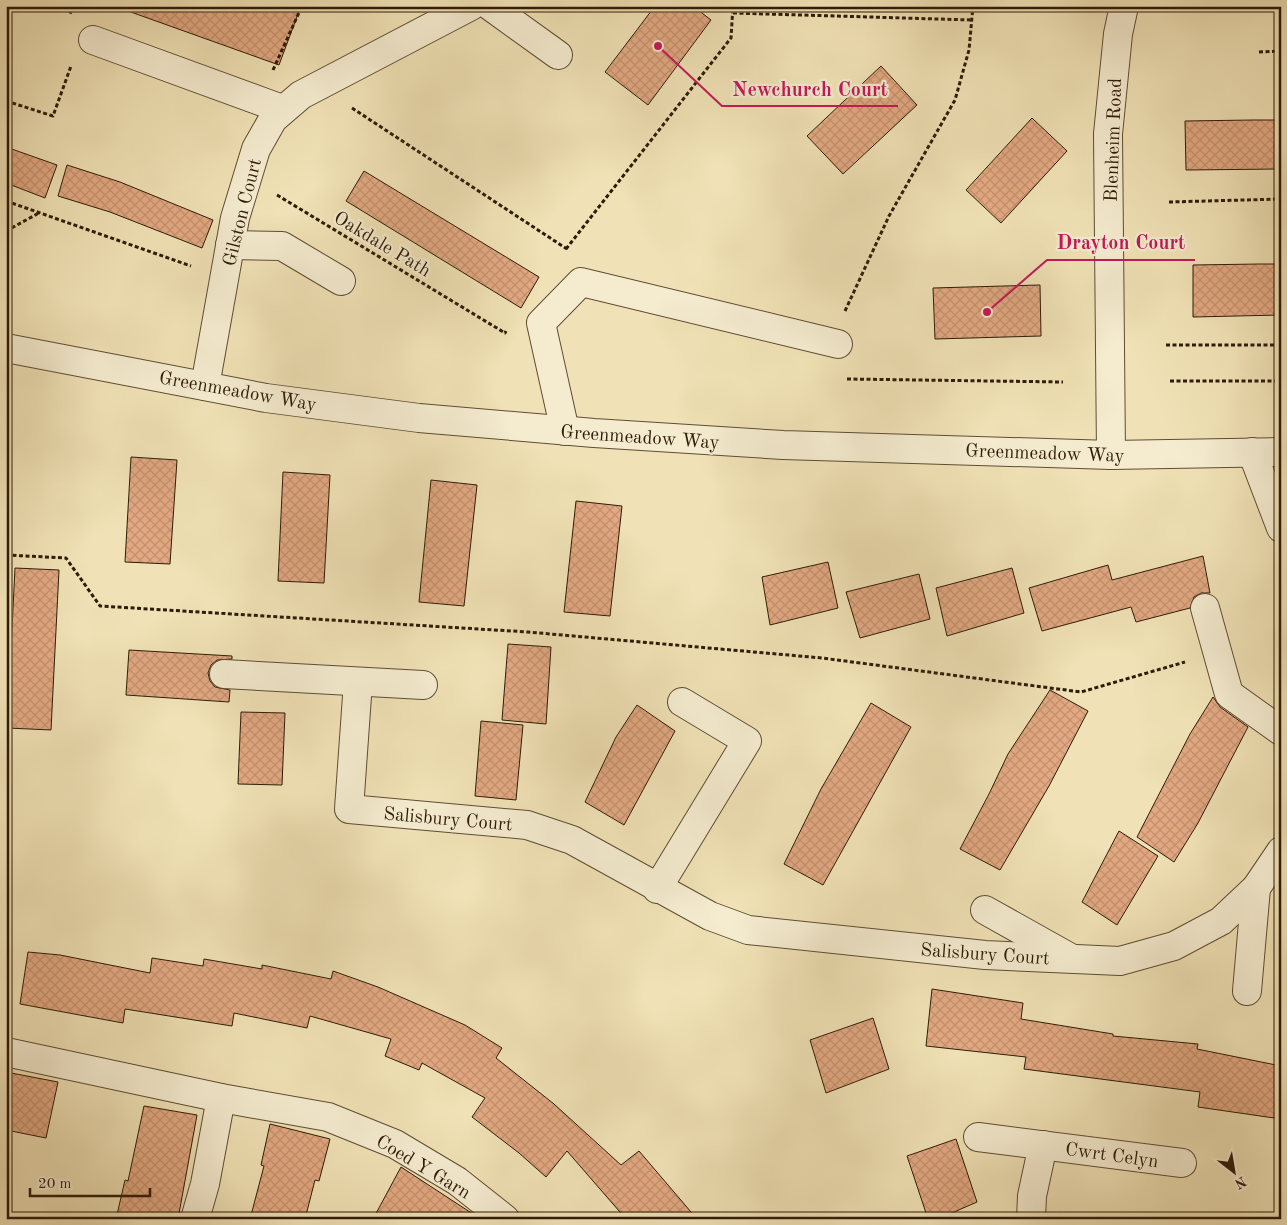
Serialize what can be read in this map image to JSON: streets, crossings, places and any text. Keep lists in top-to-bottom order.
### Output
{
  "streets": {
    "street": [
      "Blenheim Road",
      "Gilston Court",
      "Greenmeadow Way",
      "Salisbury Court",
      "Cwrt Celyn",
      "Coed Y Garn"
    ],
    "path": ["Oakdale Path"]
  },
  "crossings": [
    ["Blenheim Road", "Greenmeadow Way"],
    ["Gilston Court", "Oakdale Path"],
    ["Gilston Court", "Greenmeadow Way"]
  ],
  "places": ["Newchurch Court", "Drayton Court"],
  "scale_bar": "20 m",
  "north": "bottom right"
}
